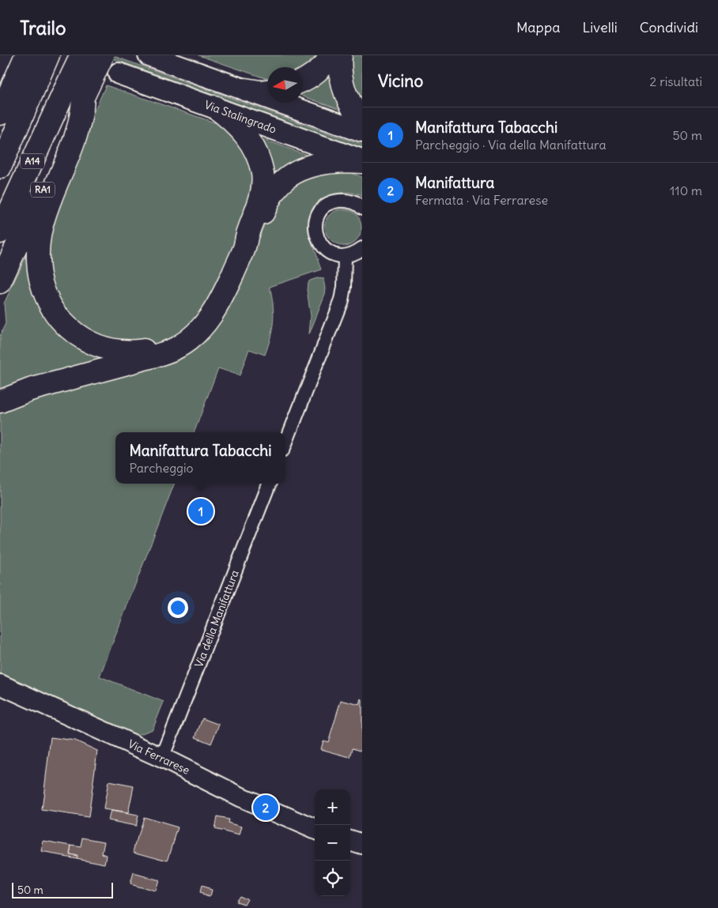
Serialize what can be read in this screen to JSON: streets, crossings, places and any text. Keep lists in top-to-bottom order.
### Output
{
  "streets": {
    "highway": ["A14", "RA1"],
    "main road": ["Via Stalingrado", "Via Ferrarese"],
    "street": ["Via della Manifattura"]
  },
  "crossings": [
    ["A14", "RA1"],
    ["Via della Manifattura", "Via Ferrarese"]
  ],
  "scale_bar": "50 m",
  "north": "left",
  "page": {
    "header": "Trailo",
    "nav": ["Mappa", "Livelli", "Condividi"],
    "heading": ["Vicino", "2 risultati"],
    "list": [
      {
        "mark": "1",
        "name": "Manifattura Tabacchi",
        "note": "Parcheggio · Via della Manifattura",
        "value": "50 m"
      },
      {
        "mark": "2",
        "name": "Manifattura",
        "note": "Fermata · Via Ferrarese",
        "value": "110 m"
      }
    ],
    "popup": ["Manifattura Tabacchi", "Parcheggio"],
    "pins": ["1", "2"],
    "map_buttons": ["+", "−"],
    "scale": "50 m"
  }
}
